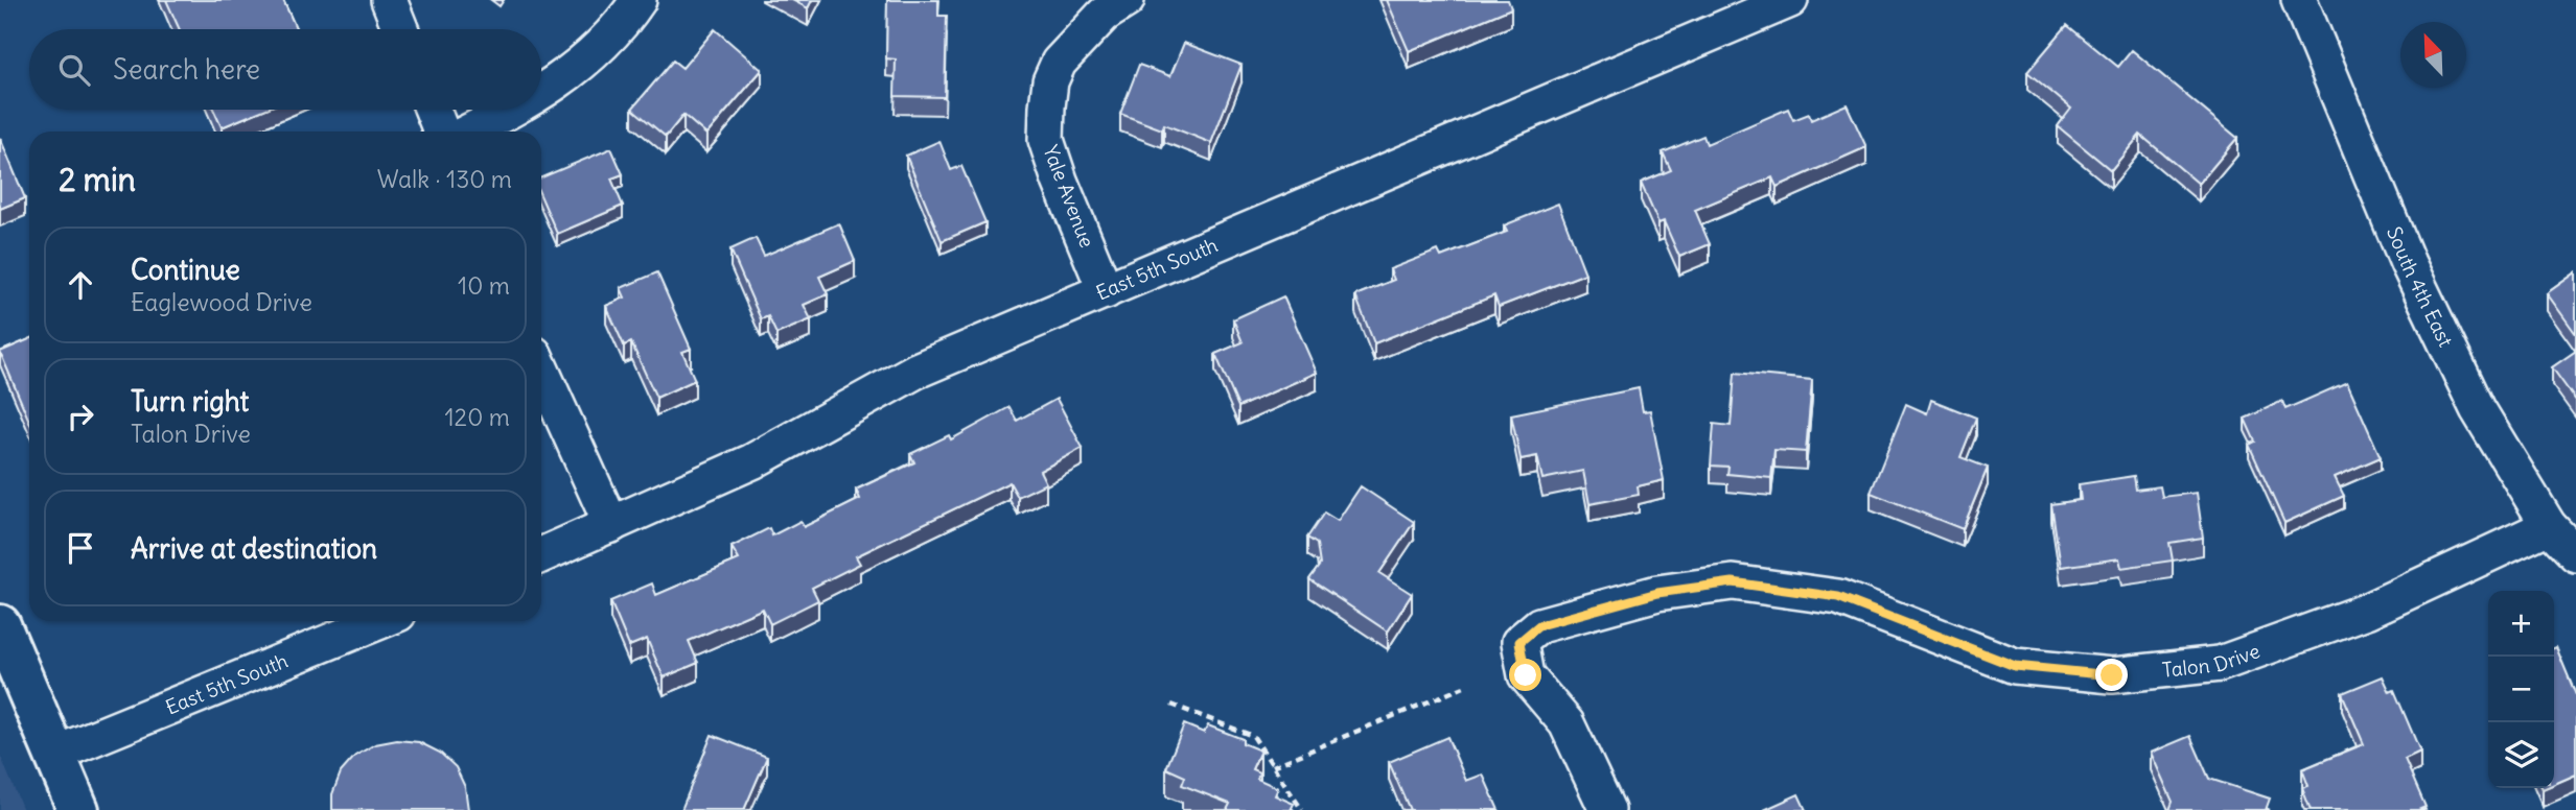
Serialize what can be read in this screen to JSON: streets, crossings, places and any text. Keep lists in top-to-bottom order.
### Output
{
  "streets": {
    "street": [
      "Yale Avenue",
      "East 5th South",
      "South 4th East",
      "Talon Drive"
    ]
  },
  "crossings": [
    ["Yale Avenue", "East 5th South"],
    ["South 4th East", "Talon Drive"]
  ],
  "north": "top left",
  "page": {
    "search": "Search here",
    "heading": ["2 min", "Walk · 130 m"],
    "list": [
      ["Continue", "Eaglewood Drive", "10 m"],
      ["Turn right", "Talon Drive", "120 m"],
      "Arrive at destination"
    ],
    "map_buttons": ["+", "−"]
  }
}
